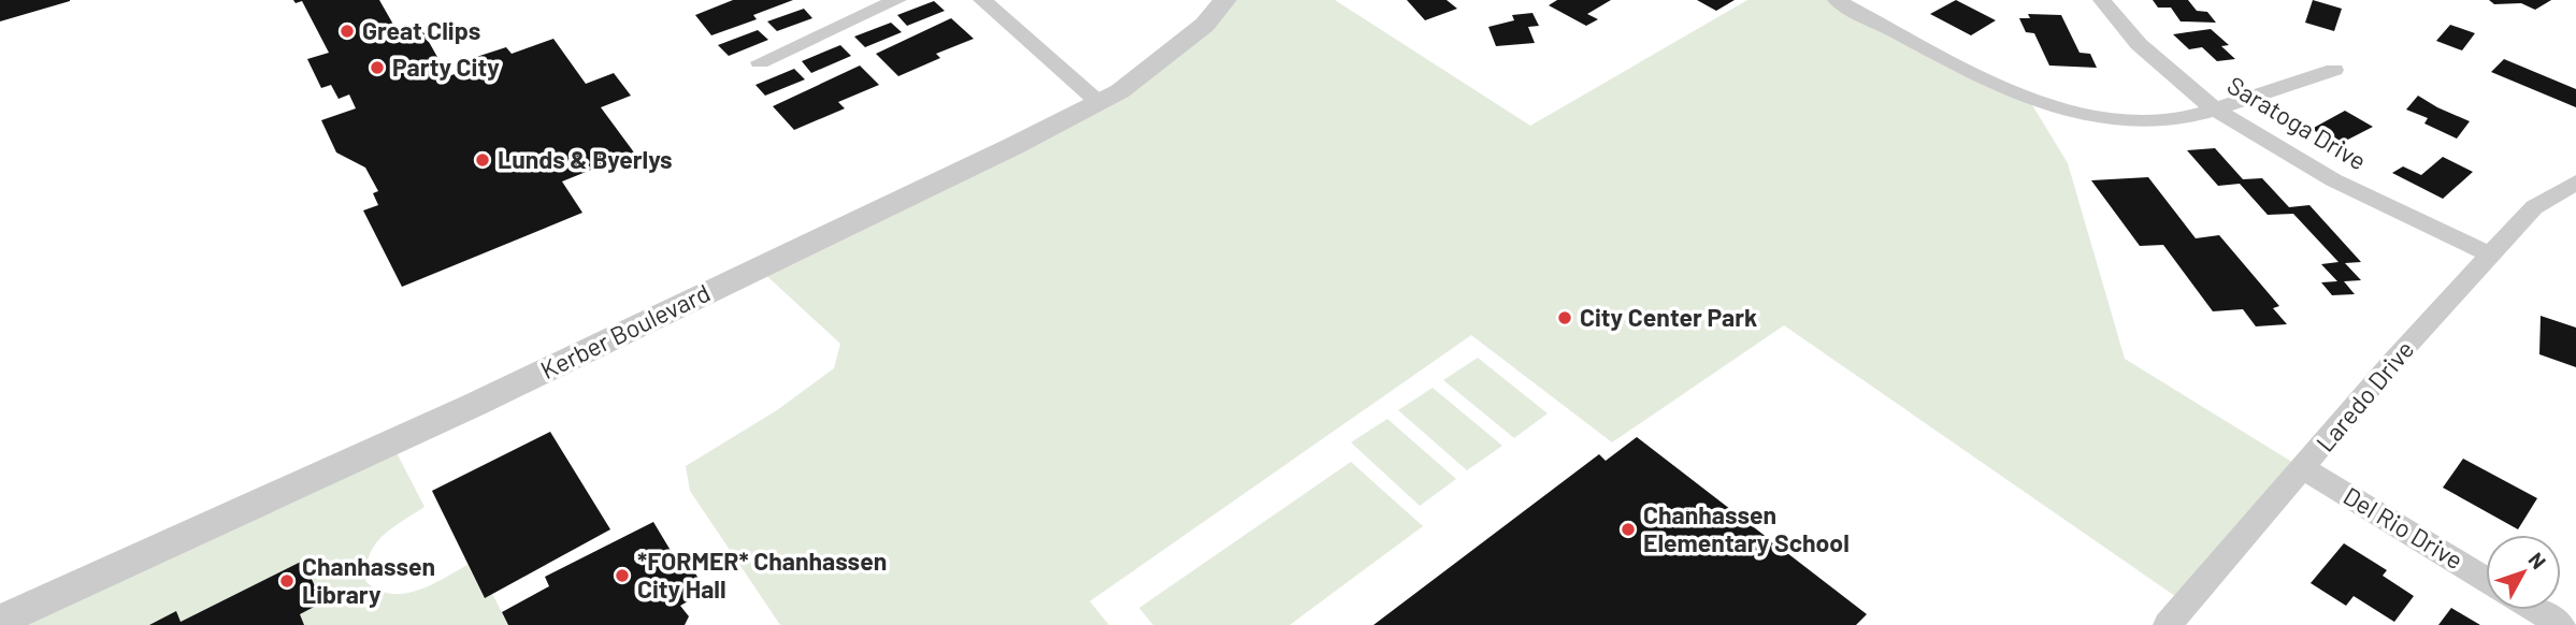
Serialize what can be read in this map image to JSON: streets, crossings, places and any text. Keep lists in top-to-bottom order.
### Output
{
  "streets": {
    "street": [
      "Saratoga Drive",
      "Kerber Boulevard",
      "Laredo Drive",
      "Del Rio Drive"
    ]
  },
  "crossings": [
    ["Saratoga Drive", "Laredo Drive"],
    ["Laredo Drive", "Del Rio Drive"]
  ],
  "places": [
    "Great Clips",
    "Party City",
    "Lunds & Byerlys",
    "City Center Park",
    "Chanhassen Elementary School",
    "*FORMER* Chanhassen City Hall",
    "Chanhassen Library"
  ],
  "north": "top right"
}
